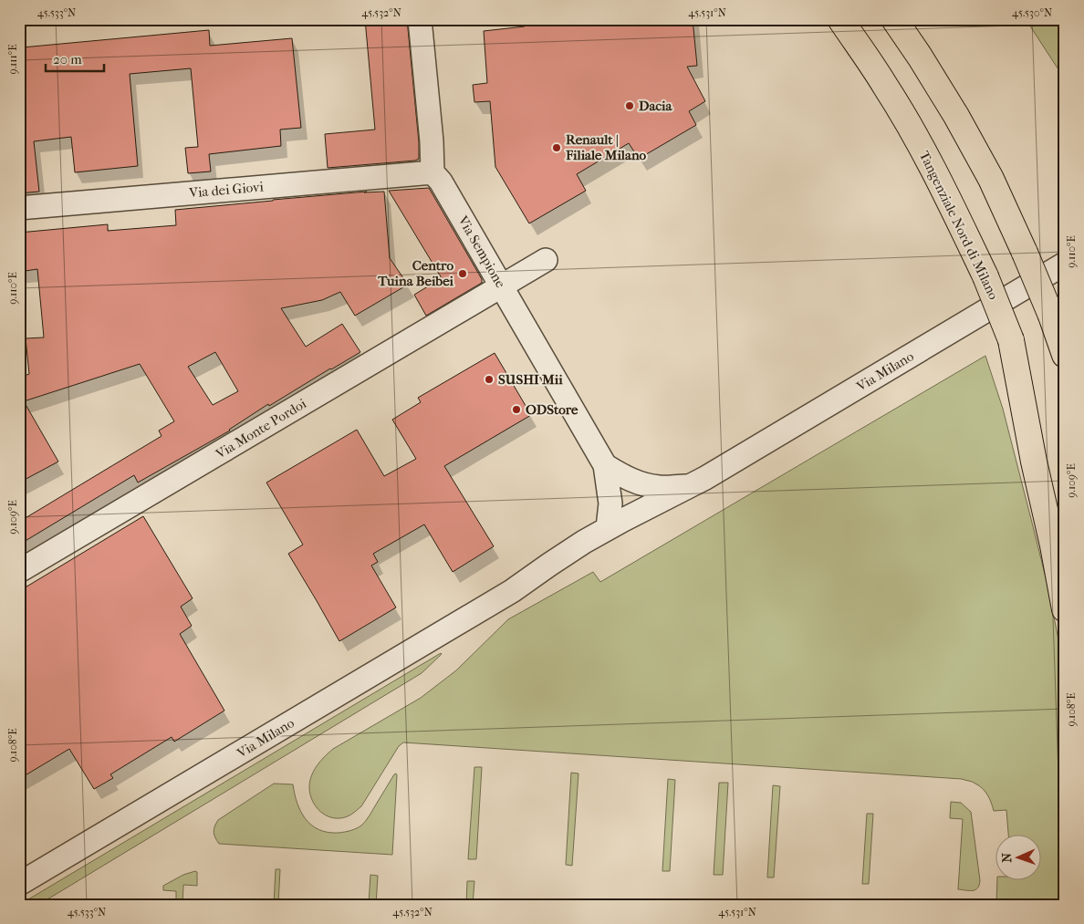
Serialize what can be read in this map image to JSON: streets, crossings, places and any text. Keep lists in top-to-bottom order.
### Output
{
  "streets": {
    "highway": ["Tangenziale Nord di Milano"],
    "street": [
      "Via dei Giovi",
      "Via Sempione",
      "Via Milano",
      "Via Monte Pordoi"
    ]
  },
  "crossings": [
    ["Via dei Giovi", "Via Sempione"],
    ["Via Sempione", "Via Milano"],
    ["Via Sempione", "Via Monte Pordoi"]
  ],
  "places": [
    "Dacia",
    "Renault | Filiale Milano",
    "Centro Tuina Beibei",
    "SUSHI Mii",
    "ODStore"
  ],
  "scale_bar": "20 m",
  "north": "left",
  "coordinates": [
    "45.533°N",
    "45.532°N",
    "45.531°N",
    "45.530°N",
    "9.111°E",
    "9.110°E",
    "9.109°E",
    "9.108°E"
  ]
}
